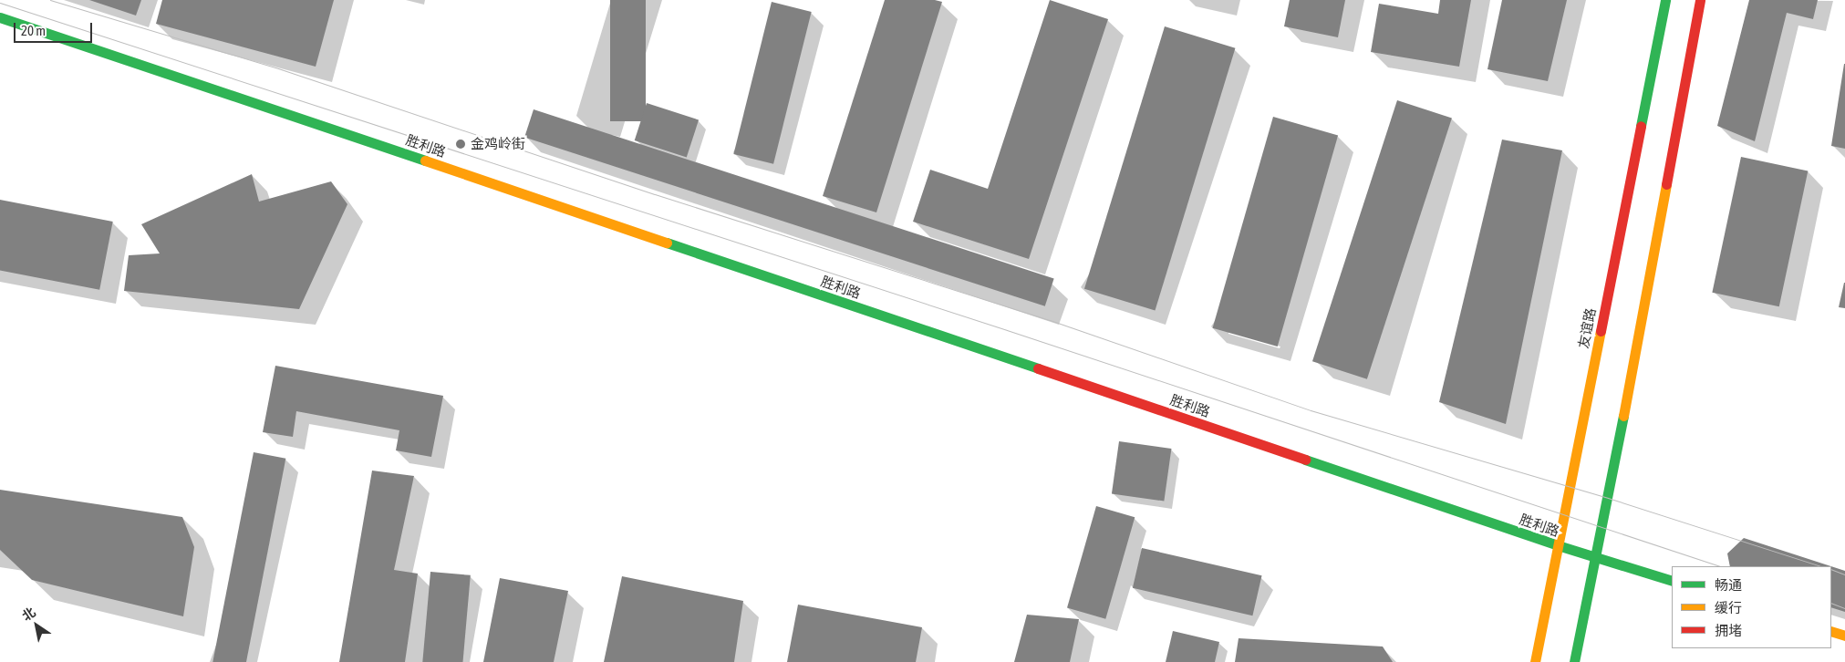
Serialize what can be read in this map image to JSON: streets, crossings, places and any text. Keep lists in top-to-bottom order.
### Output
{
  "streets": {
    "street": ["胜利路", "友谊路"]
  },
  "crossings": [
    ["胜利路", "友谊路"]
  ],
  "places": ["金鸡岭街"],
  "legend": ["畅通", "缓行", "拥堵"],
  "scale_bar": "20 m",
  "north": "top left"
}
